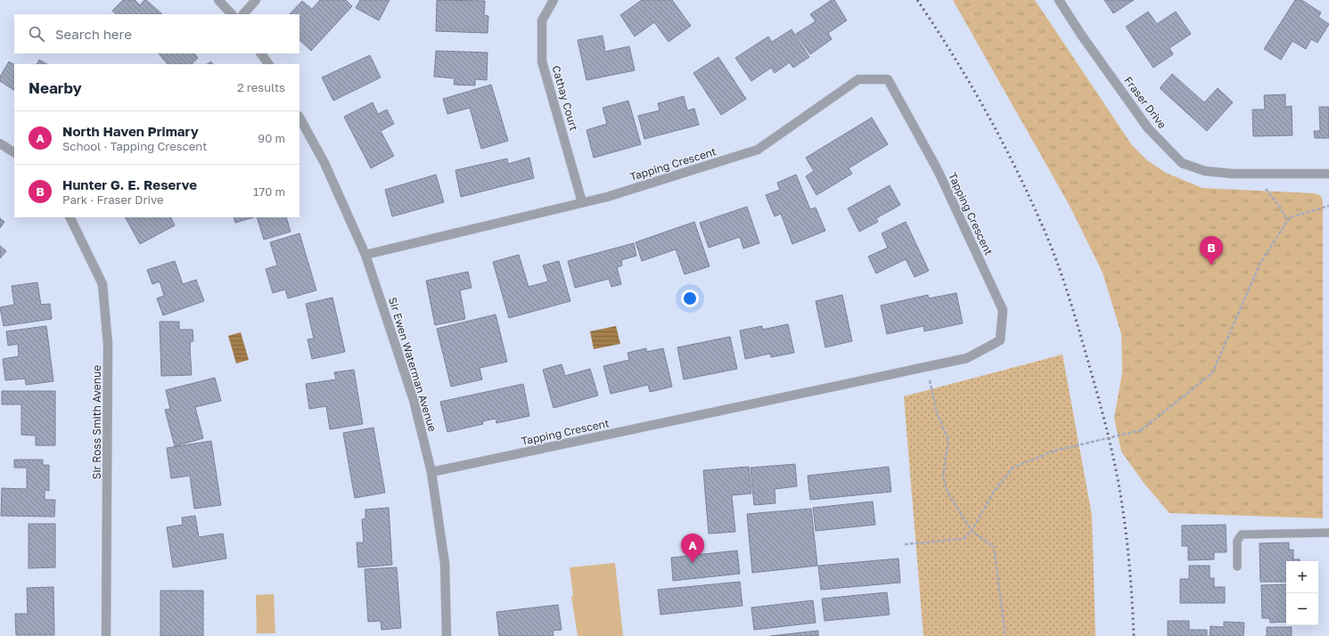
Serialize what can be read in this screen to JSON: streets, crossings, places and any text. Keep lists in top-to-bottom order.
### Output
{
  "streets": {
    "street": [
      "Cathay Court",
      "Fraser Drive",
      "Tapping Crescent",
      "Sir Ewen Waterman Avenue",
      "Sir Ross Smith Avenue"
    ]
  },
  "crossings": [
    ["Cathay Court", "Tapping Crescent"],
    ["Tapping Crescent", "Sir Ewen Waterman Avenue"]
  ],
  "page": {
    "search": "Search here",
    "heading": ["Nearby", "2 results"],
    "list": [
      {
        "mark": "A",
        "name": "North Haven Primary",
        "note": "School · Tapping Crescent",
        "value": "90 m"
      },
      {
        "mark": "B",
        "name": "Hunter G. E. Reserve",
        "note": "Park · Fraser Drive",
        "value": "170 m"
      }
    ],
    "pins": ["B", "A"],
    "map_buttons": ["+", "−"]
  }
}
